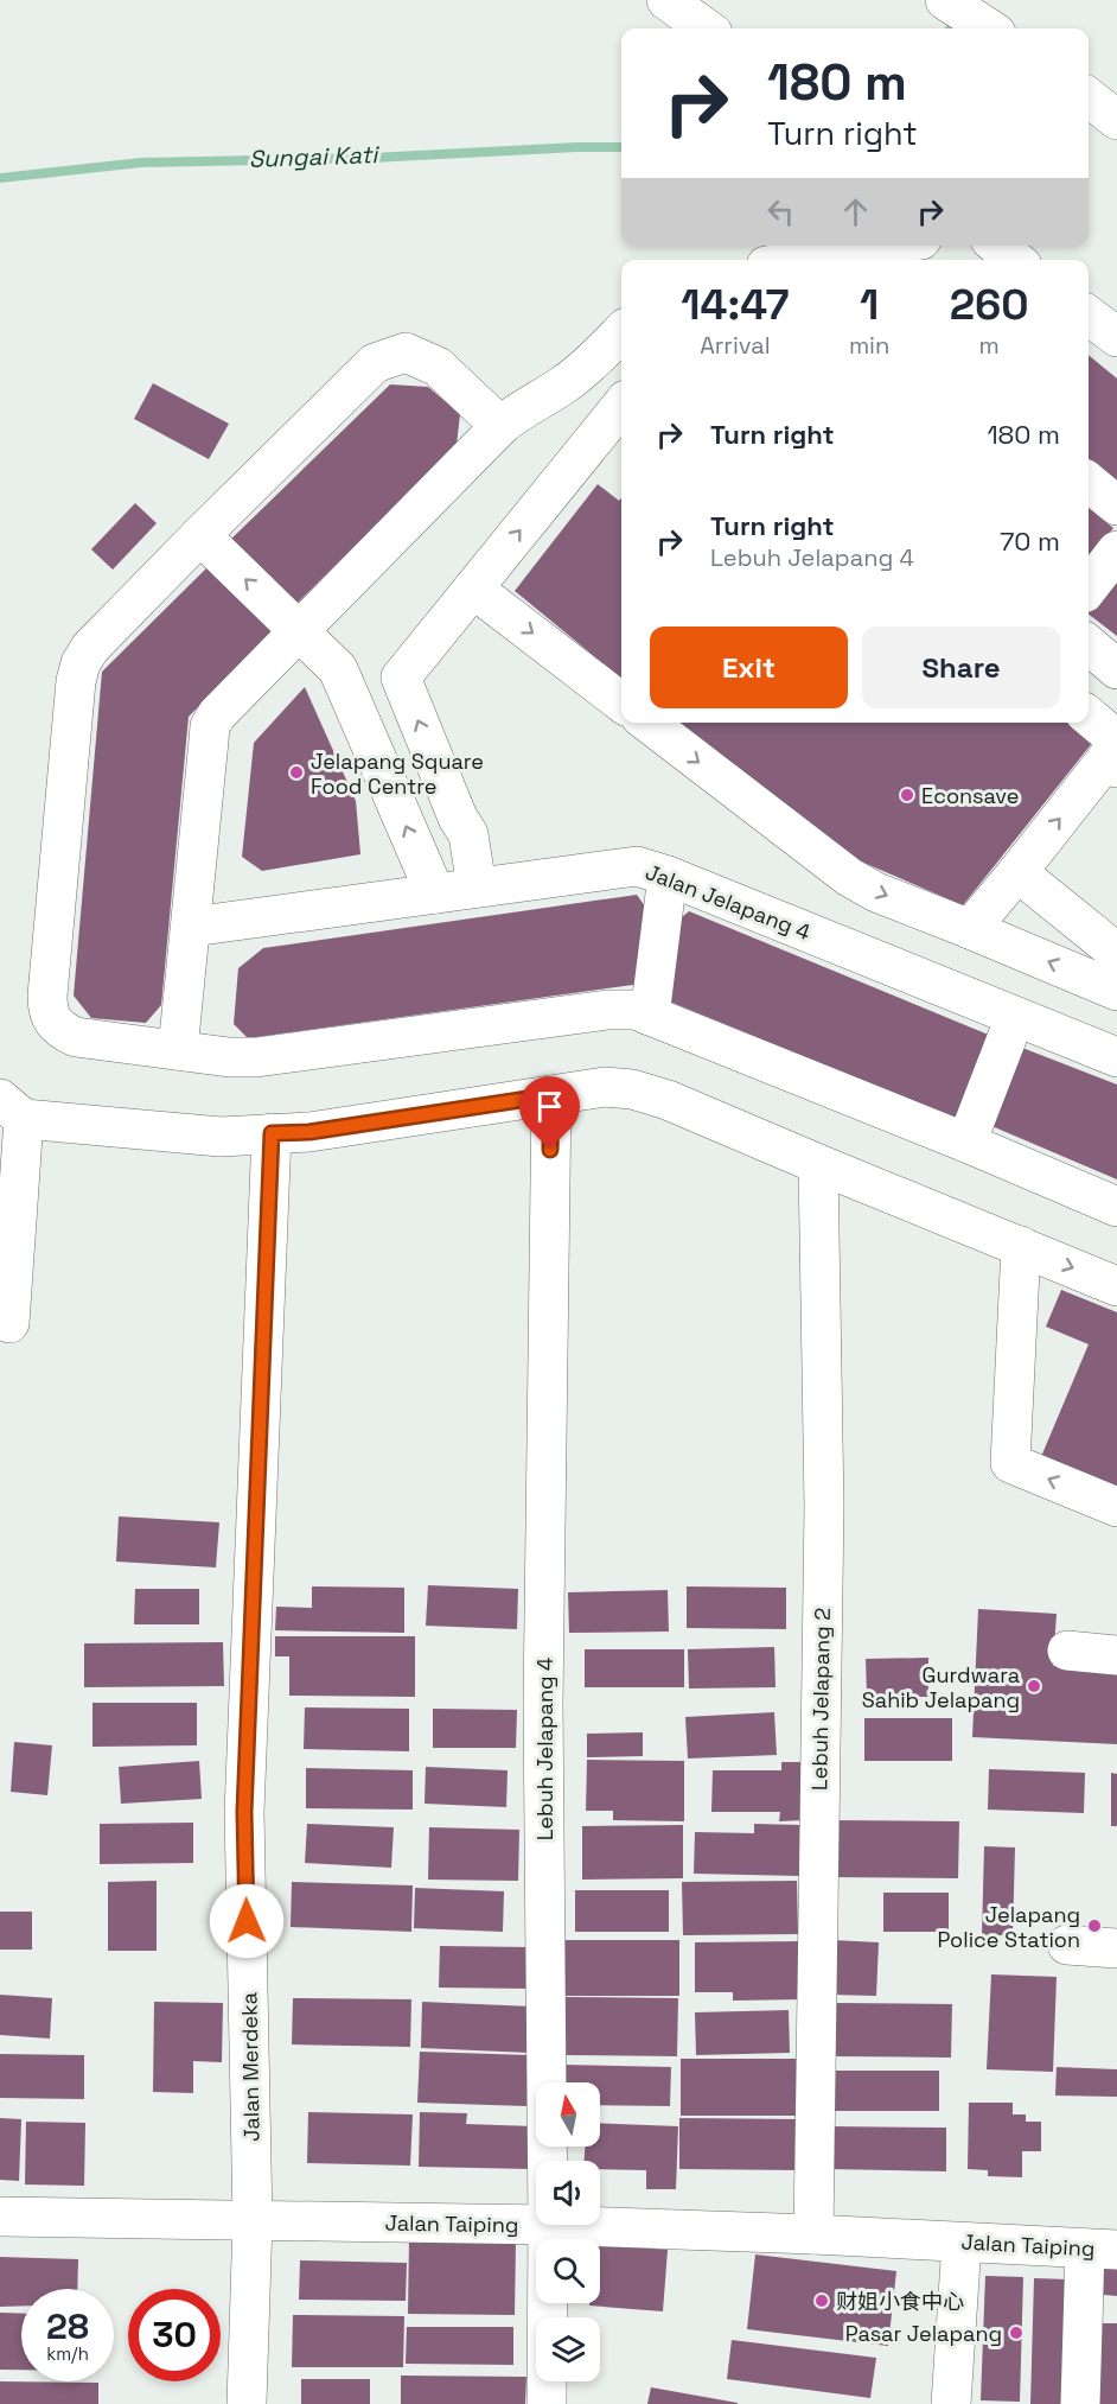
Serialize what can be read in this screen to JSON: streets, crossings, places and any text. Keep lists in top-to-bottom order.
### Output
{
  "streets": {
    "main road": [
      "Jalan Jelapang 4",
      "Lebuh Jelapang 2",
      "Lebuh Jelapang 4",
      "Jalan Merdeka",
      "Jalan Taiping"
    ]
  },
  "crossings": [
    ["Lebuh Jelapang 2", "Jalan Taiping"],
    ["Lebuh Jelapang 4", "Jalan Taiping"],
    ["Jalan Merdeka", "Jalan Taiping"]
  ],
  "water": ["Sungai Kati"],
  "places": [
    "Jelapang Square Food Centre",
    "Econsave",
    "Gurdwara Sahib Jelapang",
    "Jelapang Police Station",
    "财姐小食中心",
    "Pasar Jelapang"
  ],
  "north": "top",
  "page": {
    "turn": ["180 m", "Turn right"],
    "eta": [
      "14:47",
      "Arrival",
      "1",
      "min",
      "260",
      "m"
    ],
    "list": [
      {
        "name": "Turn right",
        "value": "180 m"
      },
      {
        "name": "Turn right",
        "note": "Lebuh Jelapang 4",
        "value": "70 m"
      }
    ],
    "buttons": ["Exit", "Share"],
    "speed": "28 km/h",
    "limit": "30"
  }
}
